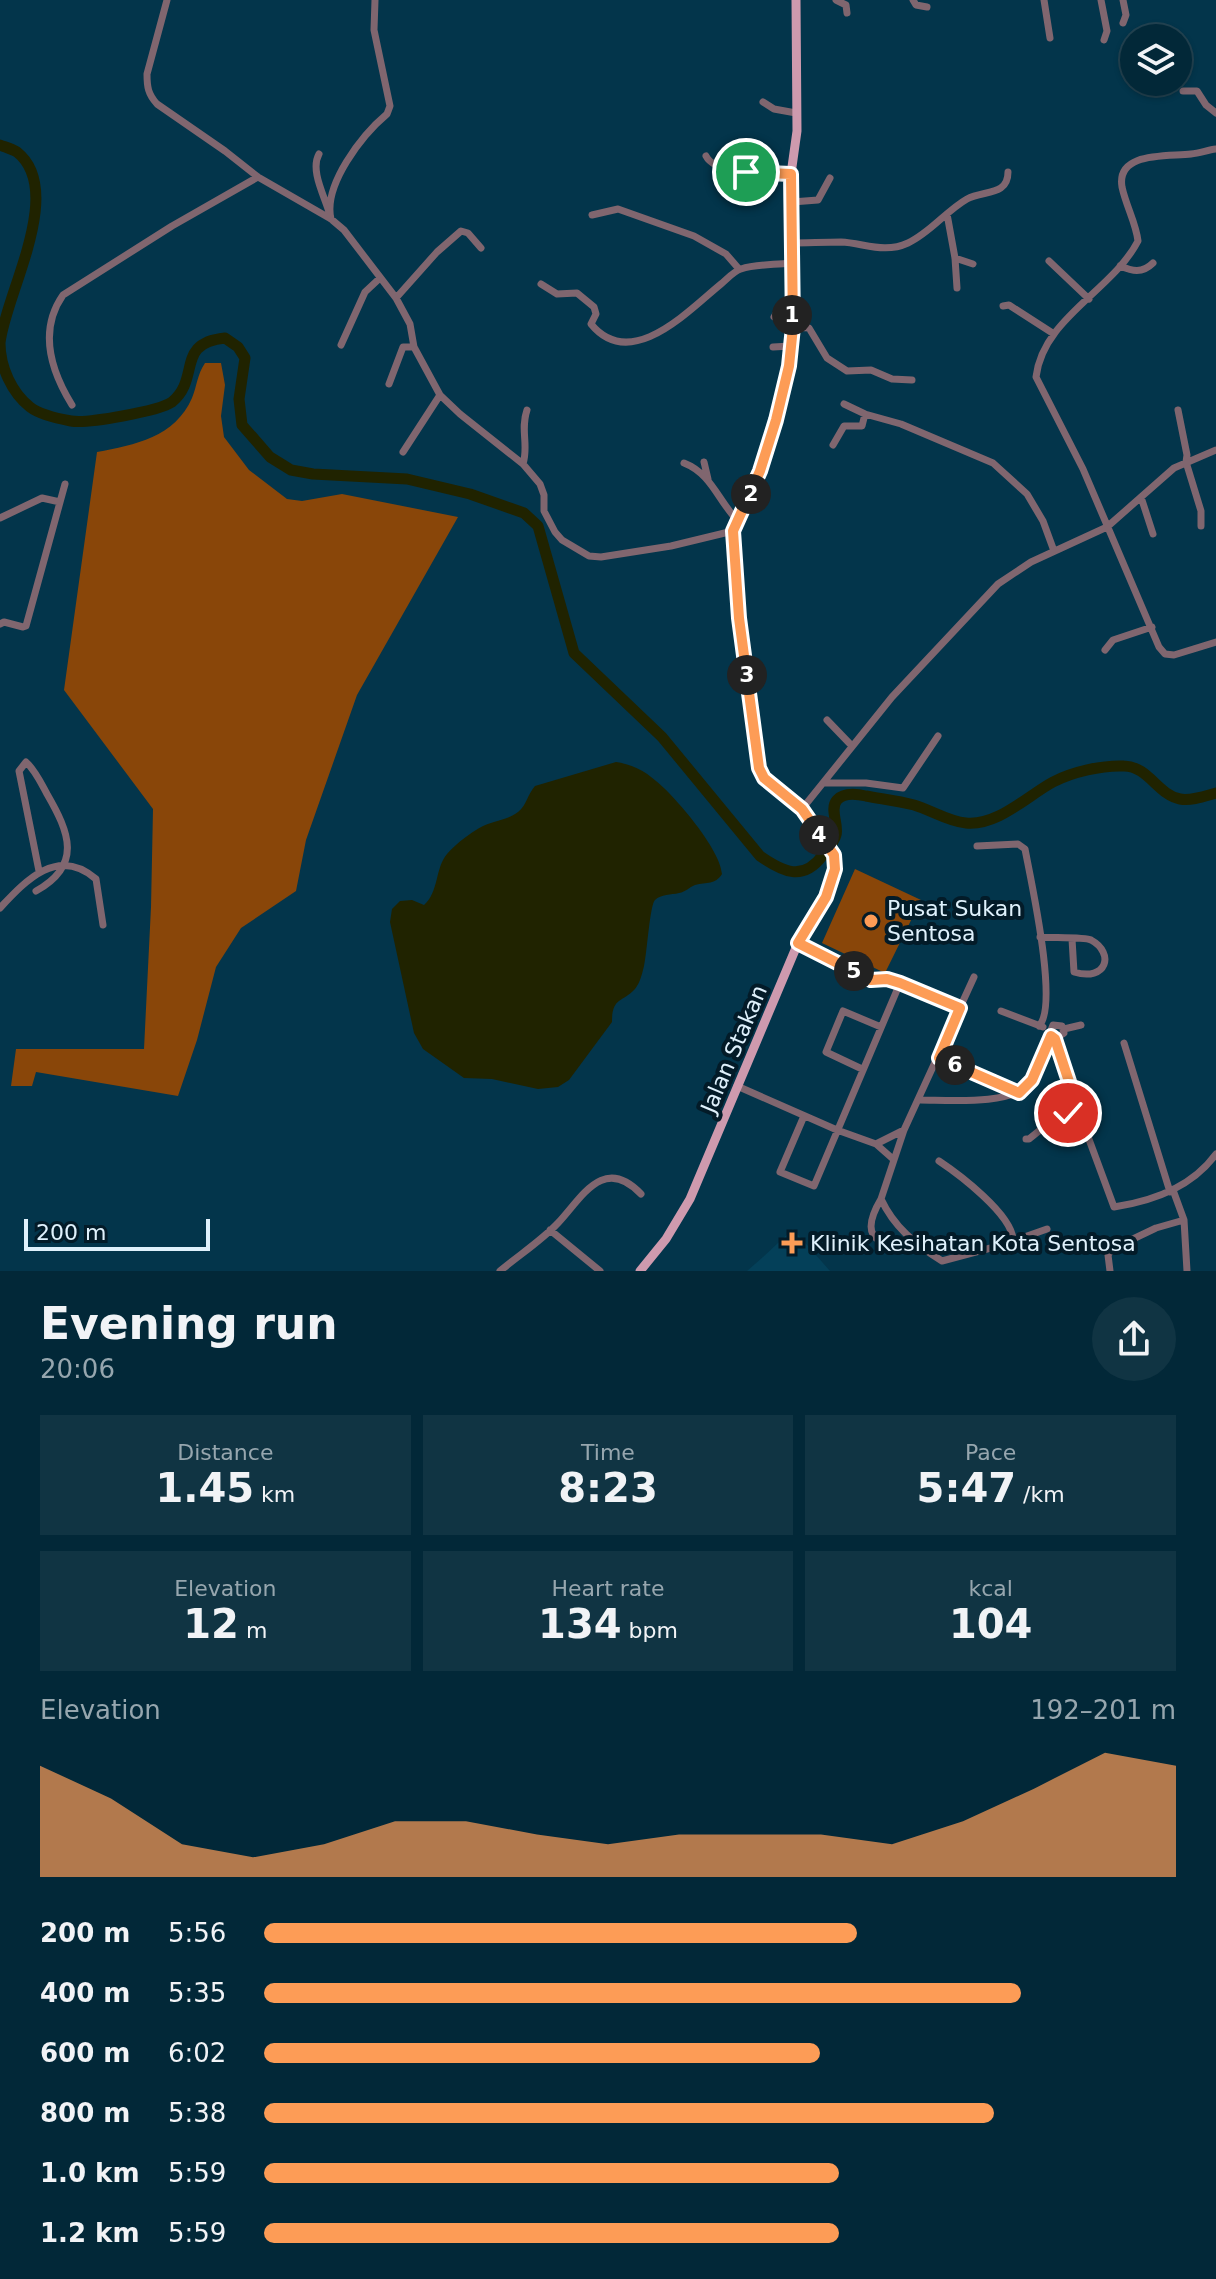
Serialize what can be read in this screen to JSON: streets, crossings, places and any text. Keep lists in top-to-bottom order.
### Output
{
  "streets": {
    "main road": ["Jalan Stakan"]
  },
  "places": {
    "other": ["Pusat Sukan Sentosa"],
    "health": ["Klinik Kesihatan Kota Sentosa"]
  },
  "scale_bar": "200 m",
  "page": {
    "pins": [
      "1",
      "2",
      "3",
      "4",
      "5",
      "6"
    ],
    "scale": "200 m",
    "heading": ["Evening run", "20:06"],
    "stats": [
      ["Distance", "1.45 km"],
      ["Time", "8:23"],
      ["Pace", "5:47 /km"],
      ["Elevation", "12 m"],
      ["Heart rate", "134 bpm"],
      ["kcal", "104"]
    ],
    "chart": ["Elevation", "192–201 m"],
    "list": [
      {
        "name": "200 m",
        "note": "5:56"
      },
      {
        "name": "400 m",
        "note": "5:35"
      },
      {
        "name": "600 m",
        "note": "6:02"
      },
      {
        "name": "800 m",
        "note": "5:38"
      },
      {
        "name": "1.0 km",
        "note": "5:59"
      },
      {
        "name": "1.2 km",
        "note": "5:59"
      }
    ]
  }
}
